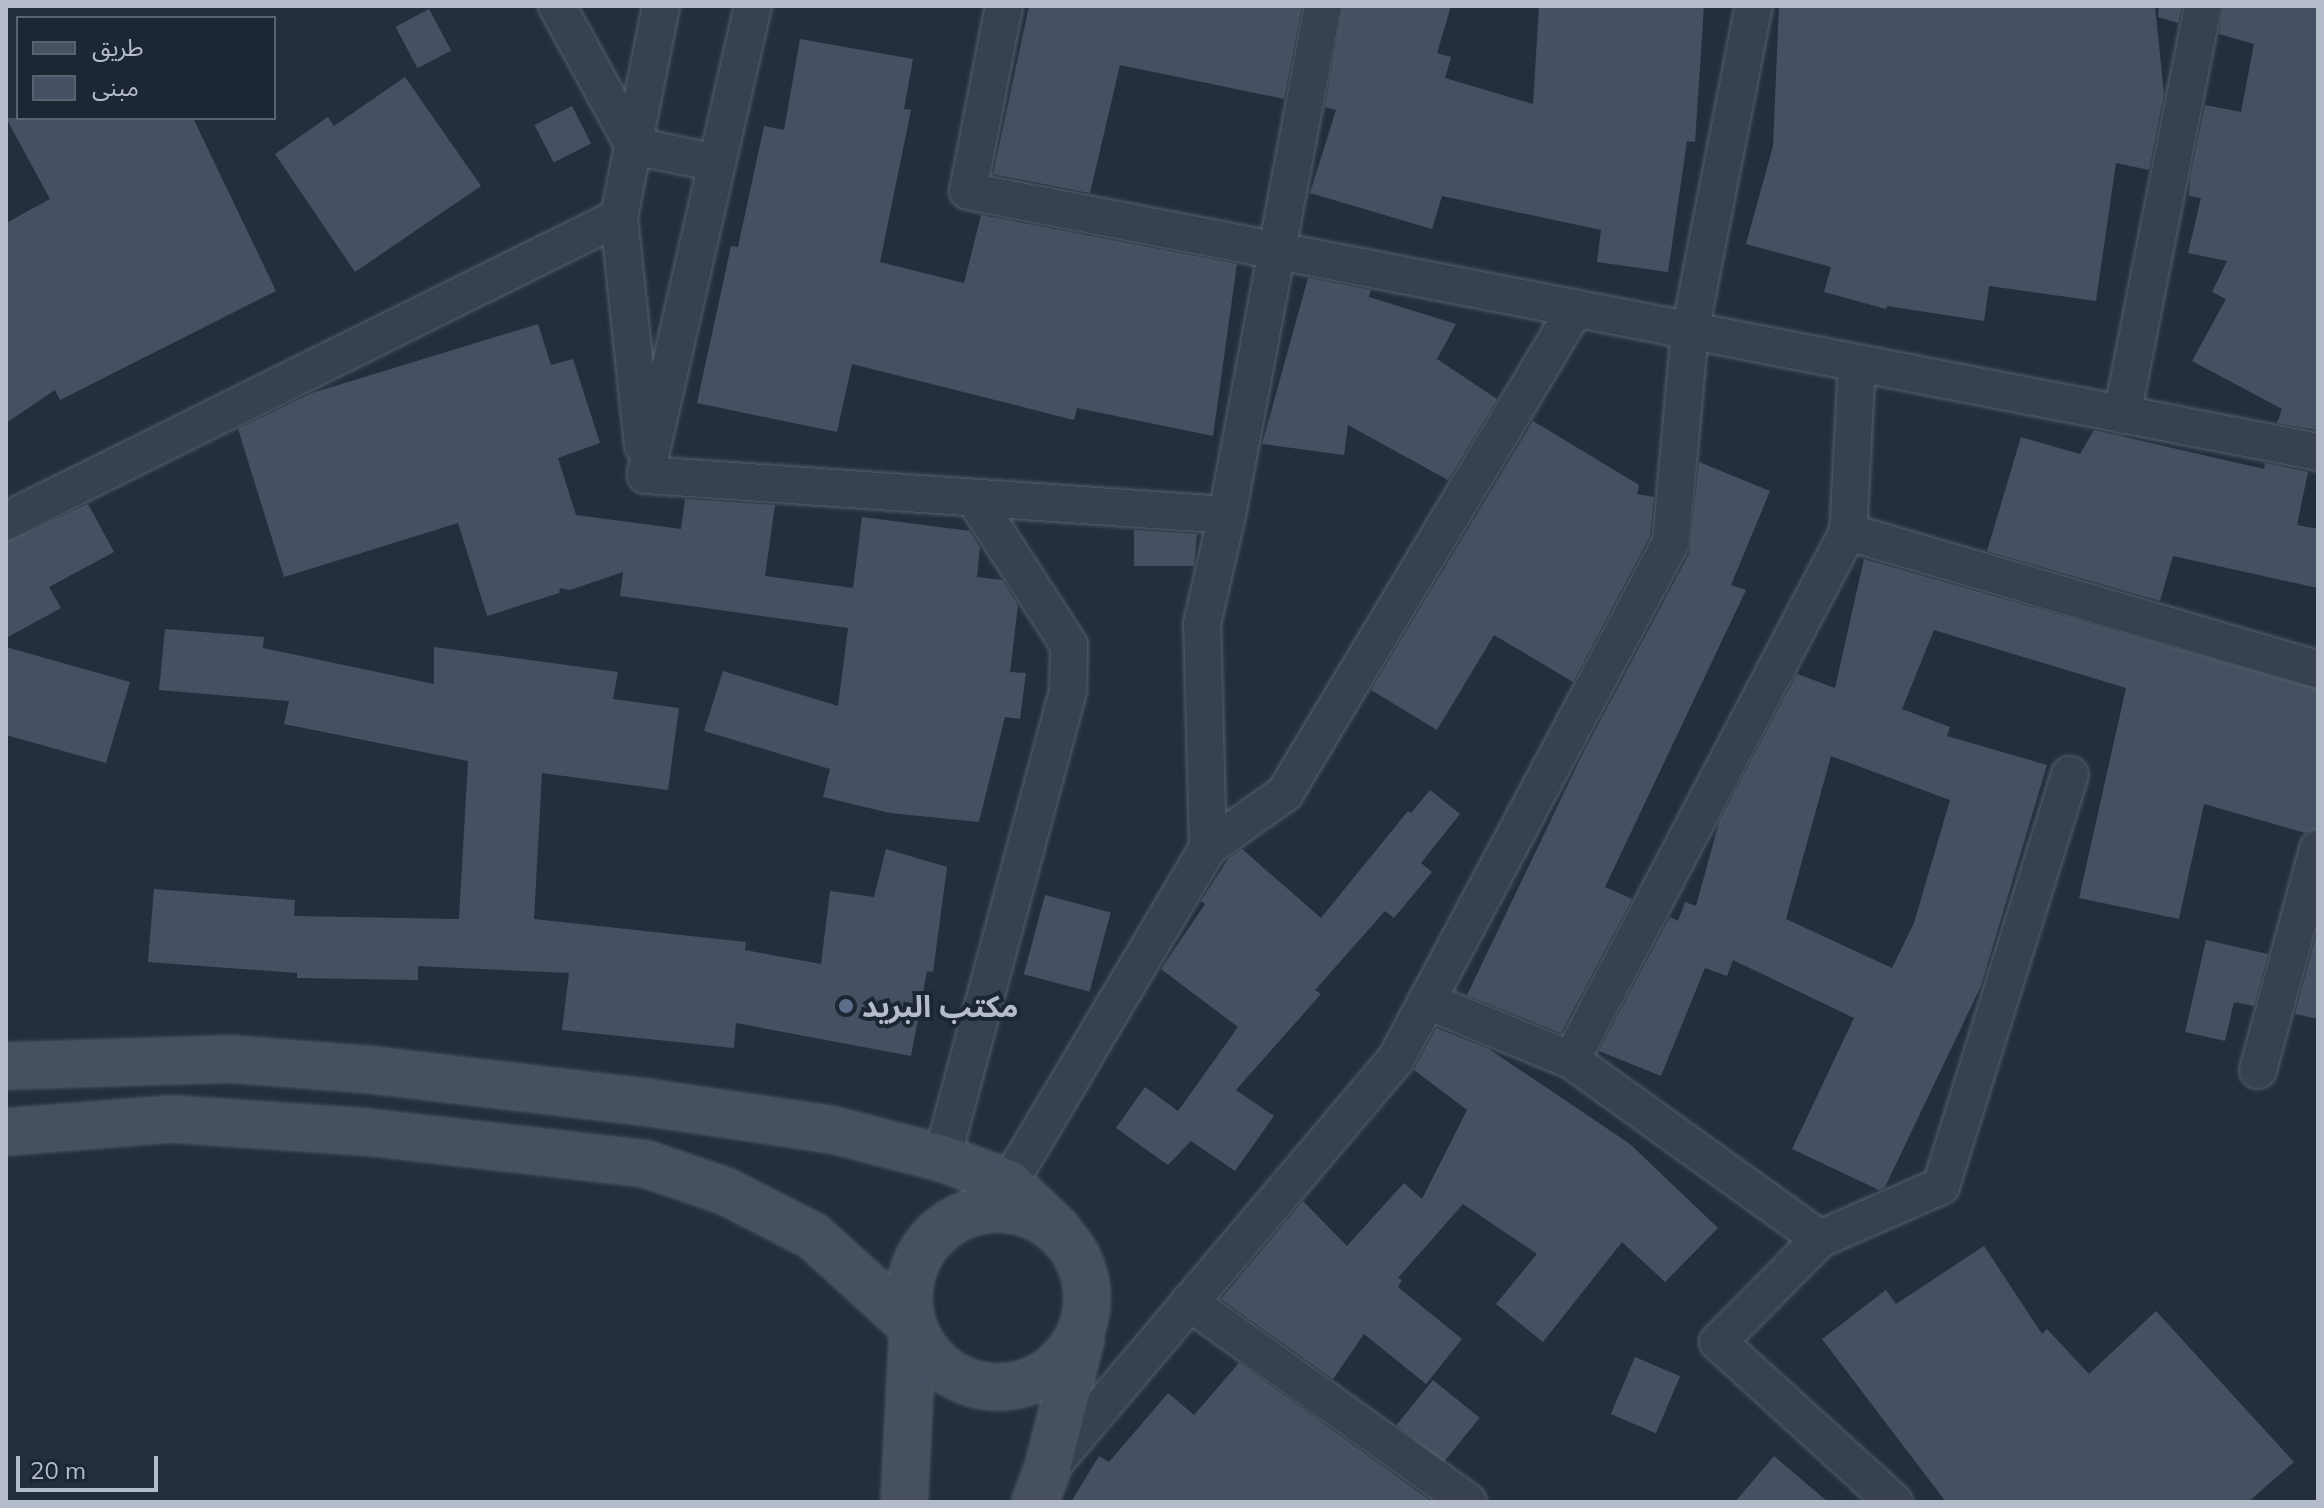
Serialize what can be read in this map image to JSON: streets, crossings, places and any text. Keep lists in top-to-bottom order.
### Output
{
  "places": ["مكتب البريد"],
  "legend": ["طريق", "مبنى"],
  "scale_bar": "20 m"
}
